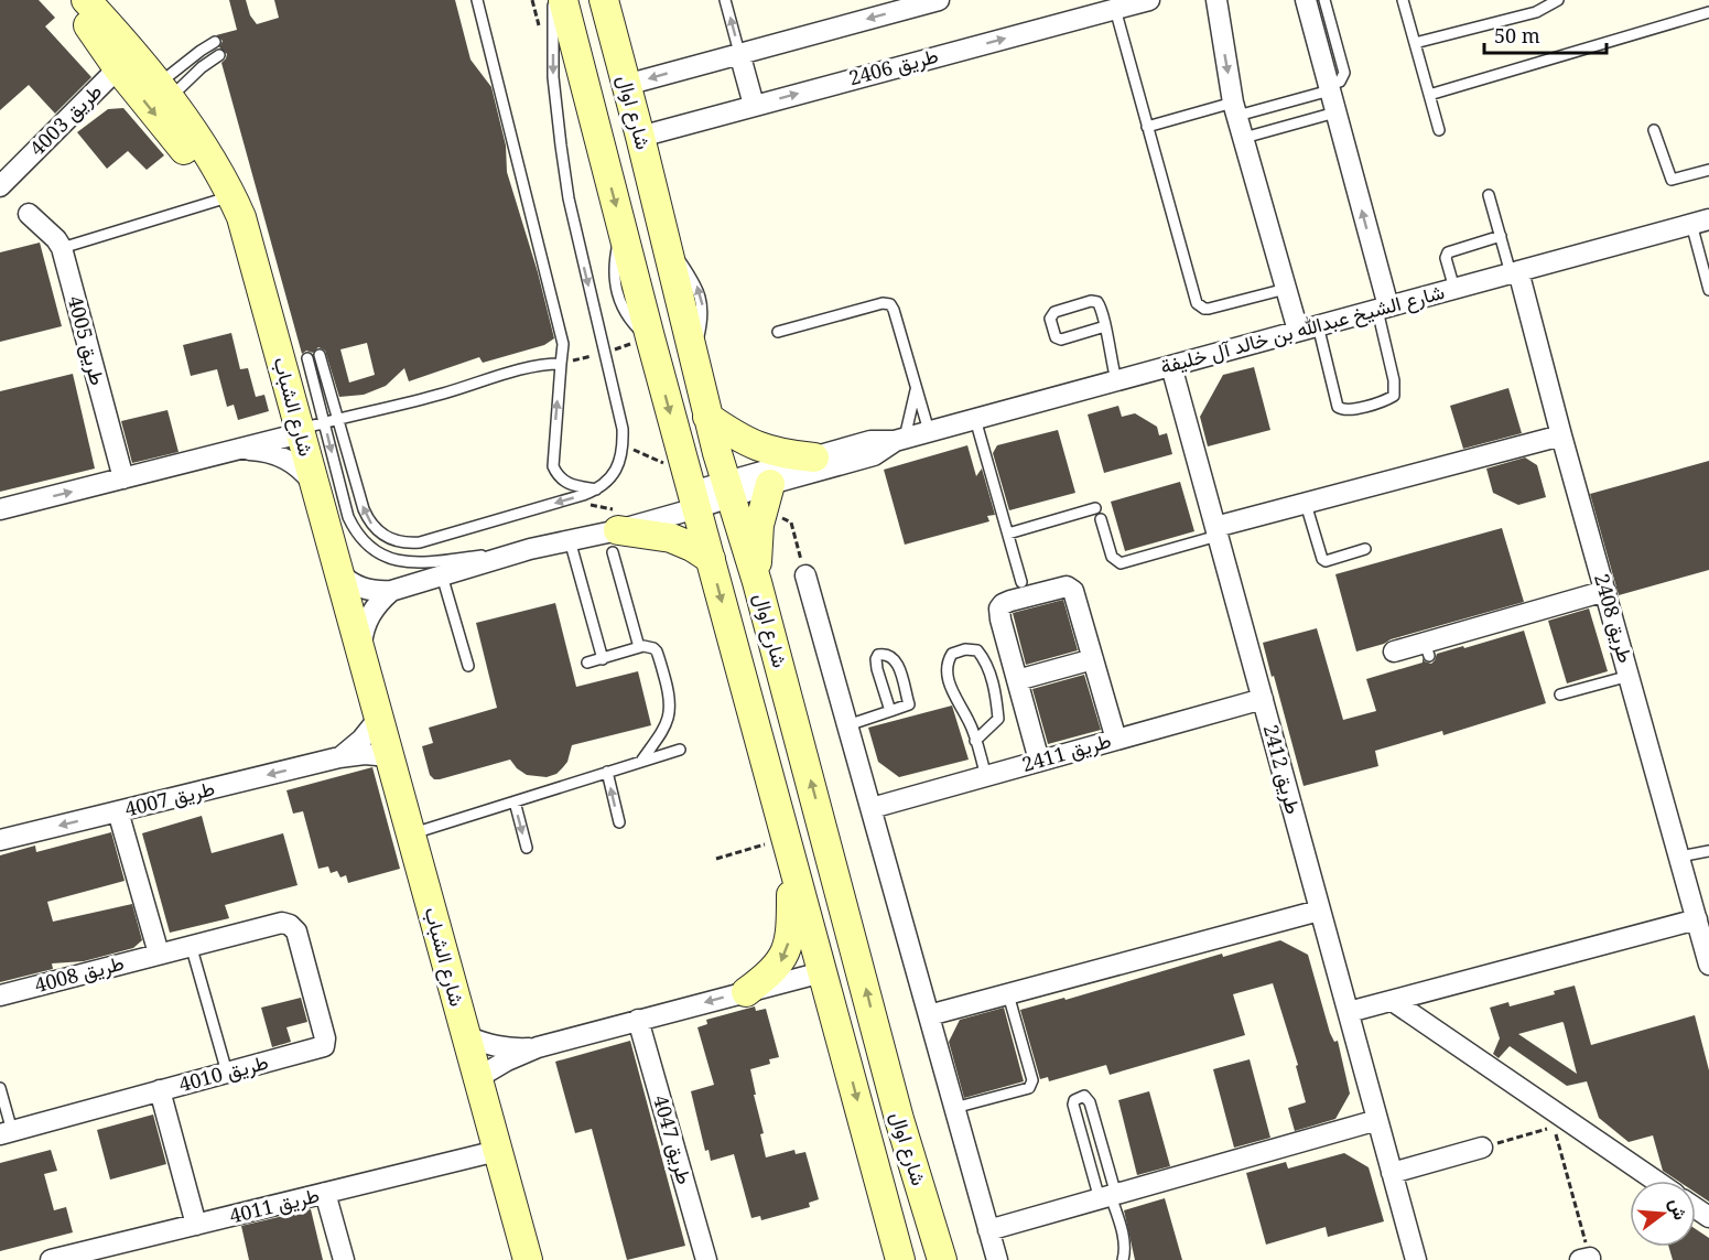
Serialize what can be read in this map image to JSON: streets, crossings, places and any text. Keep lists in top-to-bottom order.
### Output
{
  "streets": {
    "main road": ["شارع اوال", "شارع الشباب"],
    "street": [
      "طريق 2406",
      "طريق 4003",
      "شارع الشيخ عبدالله بن خالد آل خليفة",
      "طريق 4005",
      "طريق 2408",
      "طريق 2411",
      "طريق 2412",
      "طريق 4007",
      "طريق 4008",
      "طريق 4010",
      "طريق 4047",
      "طريق 4011"
    ]
  },
  "crossings": [
    ["طريق 2406", "شارع اوال"],
    ["شارع اوال", "شارع الشيخ عبدالله بن خالد آل خليفة"],
    ["طريق 4003", "شارع الشباب"],
    ["شارع الشيخ عبدالله بن خالد آل خليفة", "طريق 2408"],
    ["شارع الشيخ عبدالله بن خالد آل خليفة", "طريق 2412"],
    ["شارع الشباب", "طريق 4007"],
    ["شارع الشباب", "طريق 4011"],
    ["طريق 2411", "طريق 2412"],
    ["طريق 4008", "طريق 4010"]
  ],
  "one_way": ["طريق 4007"],
  "scale_bar": "50 m",
  "north": "right"
}
